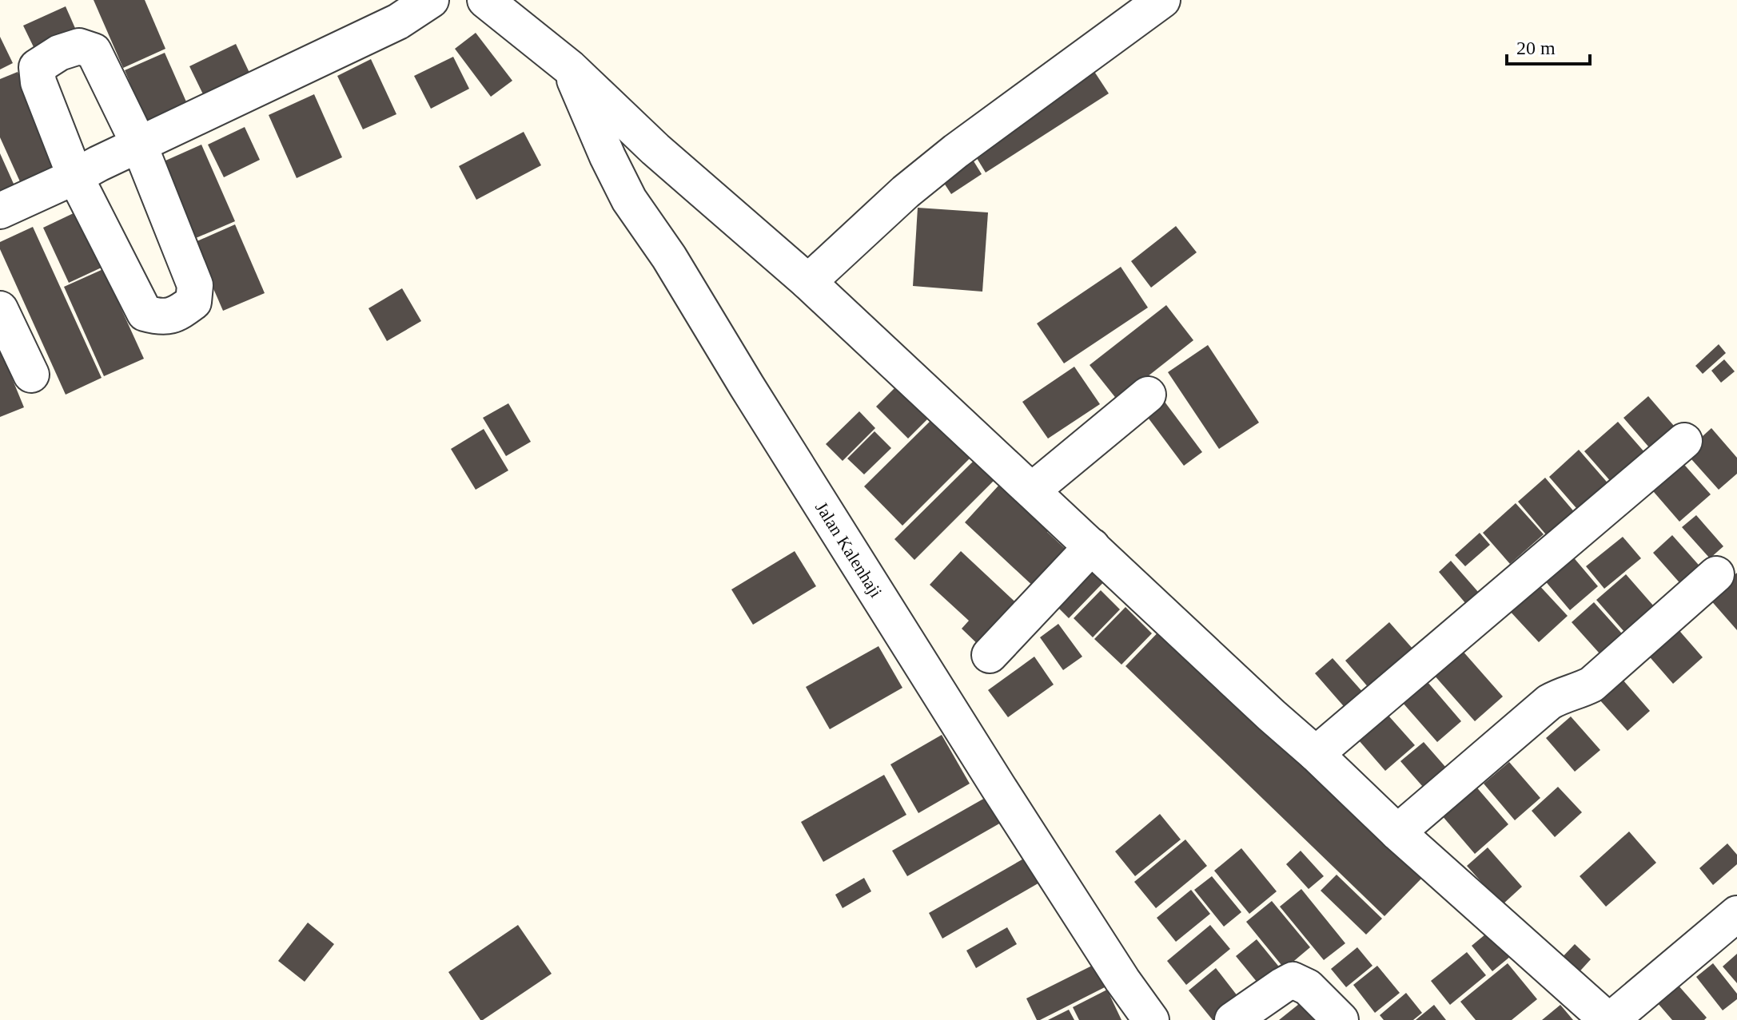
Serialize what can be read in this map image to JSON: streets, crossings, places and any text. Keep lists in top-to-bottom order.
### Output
{
  "streets": {
    "street": ["Jalan Kalenhaji"]
  },
  "scale_bar": "20 m"
}
